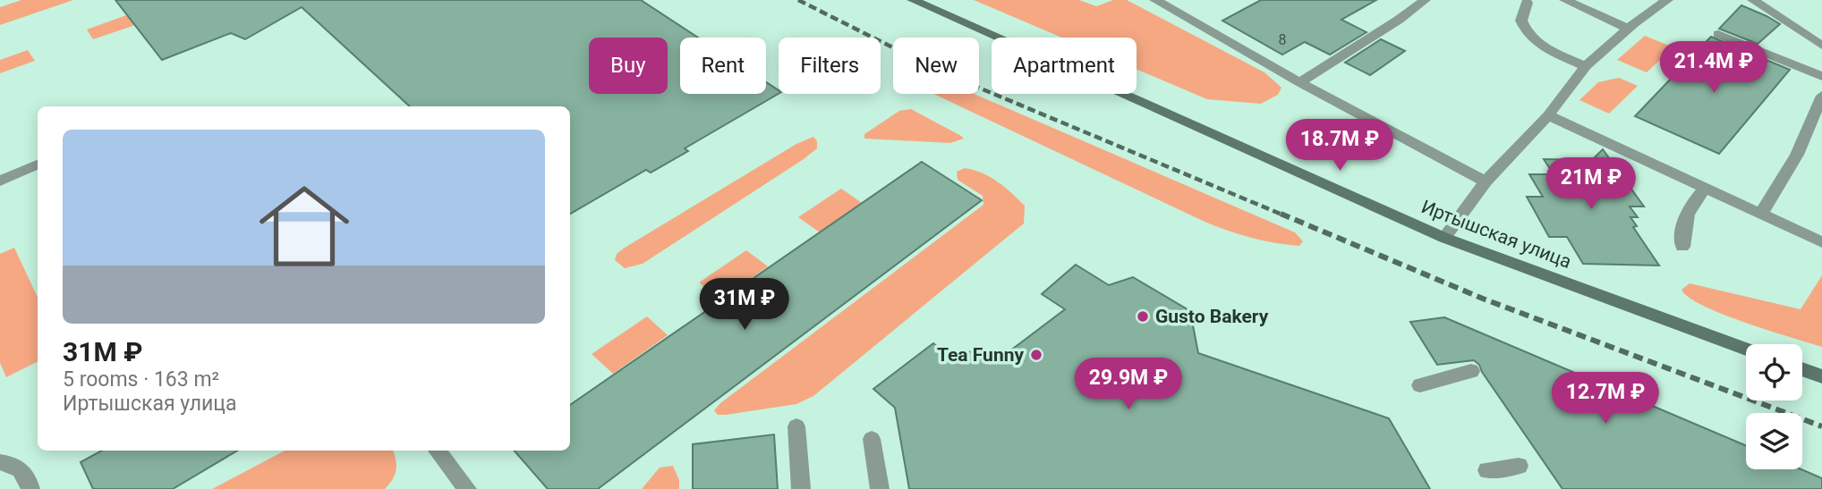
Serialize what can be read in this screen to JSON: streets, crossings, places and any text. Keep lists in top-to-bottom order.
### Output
{
  "streets": {
    "main road": ["Иртышская улица"]
  },
  "places": ["Gusto Bakery", "Tea Funny"],
  "house_numbers": ["8"],
  "page": {
    "chip": [
      "Buy",
      "Rent",
      "Filters",
      "New",
      "Apartment"
    ],
    "price": [
      "21.4M ₽",
      "18.7M ₽",
      "21M ₽",
      "31M ₽",
      "29.9M ₽",
      "12.7M ₽"
    ],
    "list": [
      {
        "name": "31M ₽",
        "note": "5 rooms · 163 m² · Иртышская улица"
      }
    ]
  }
}
